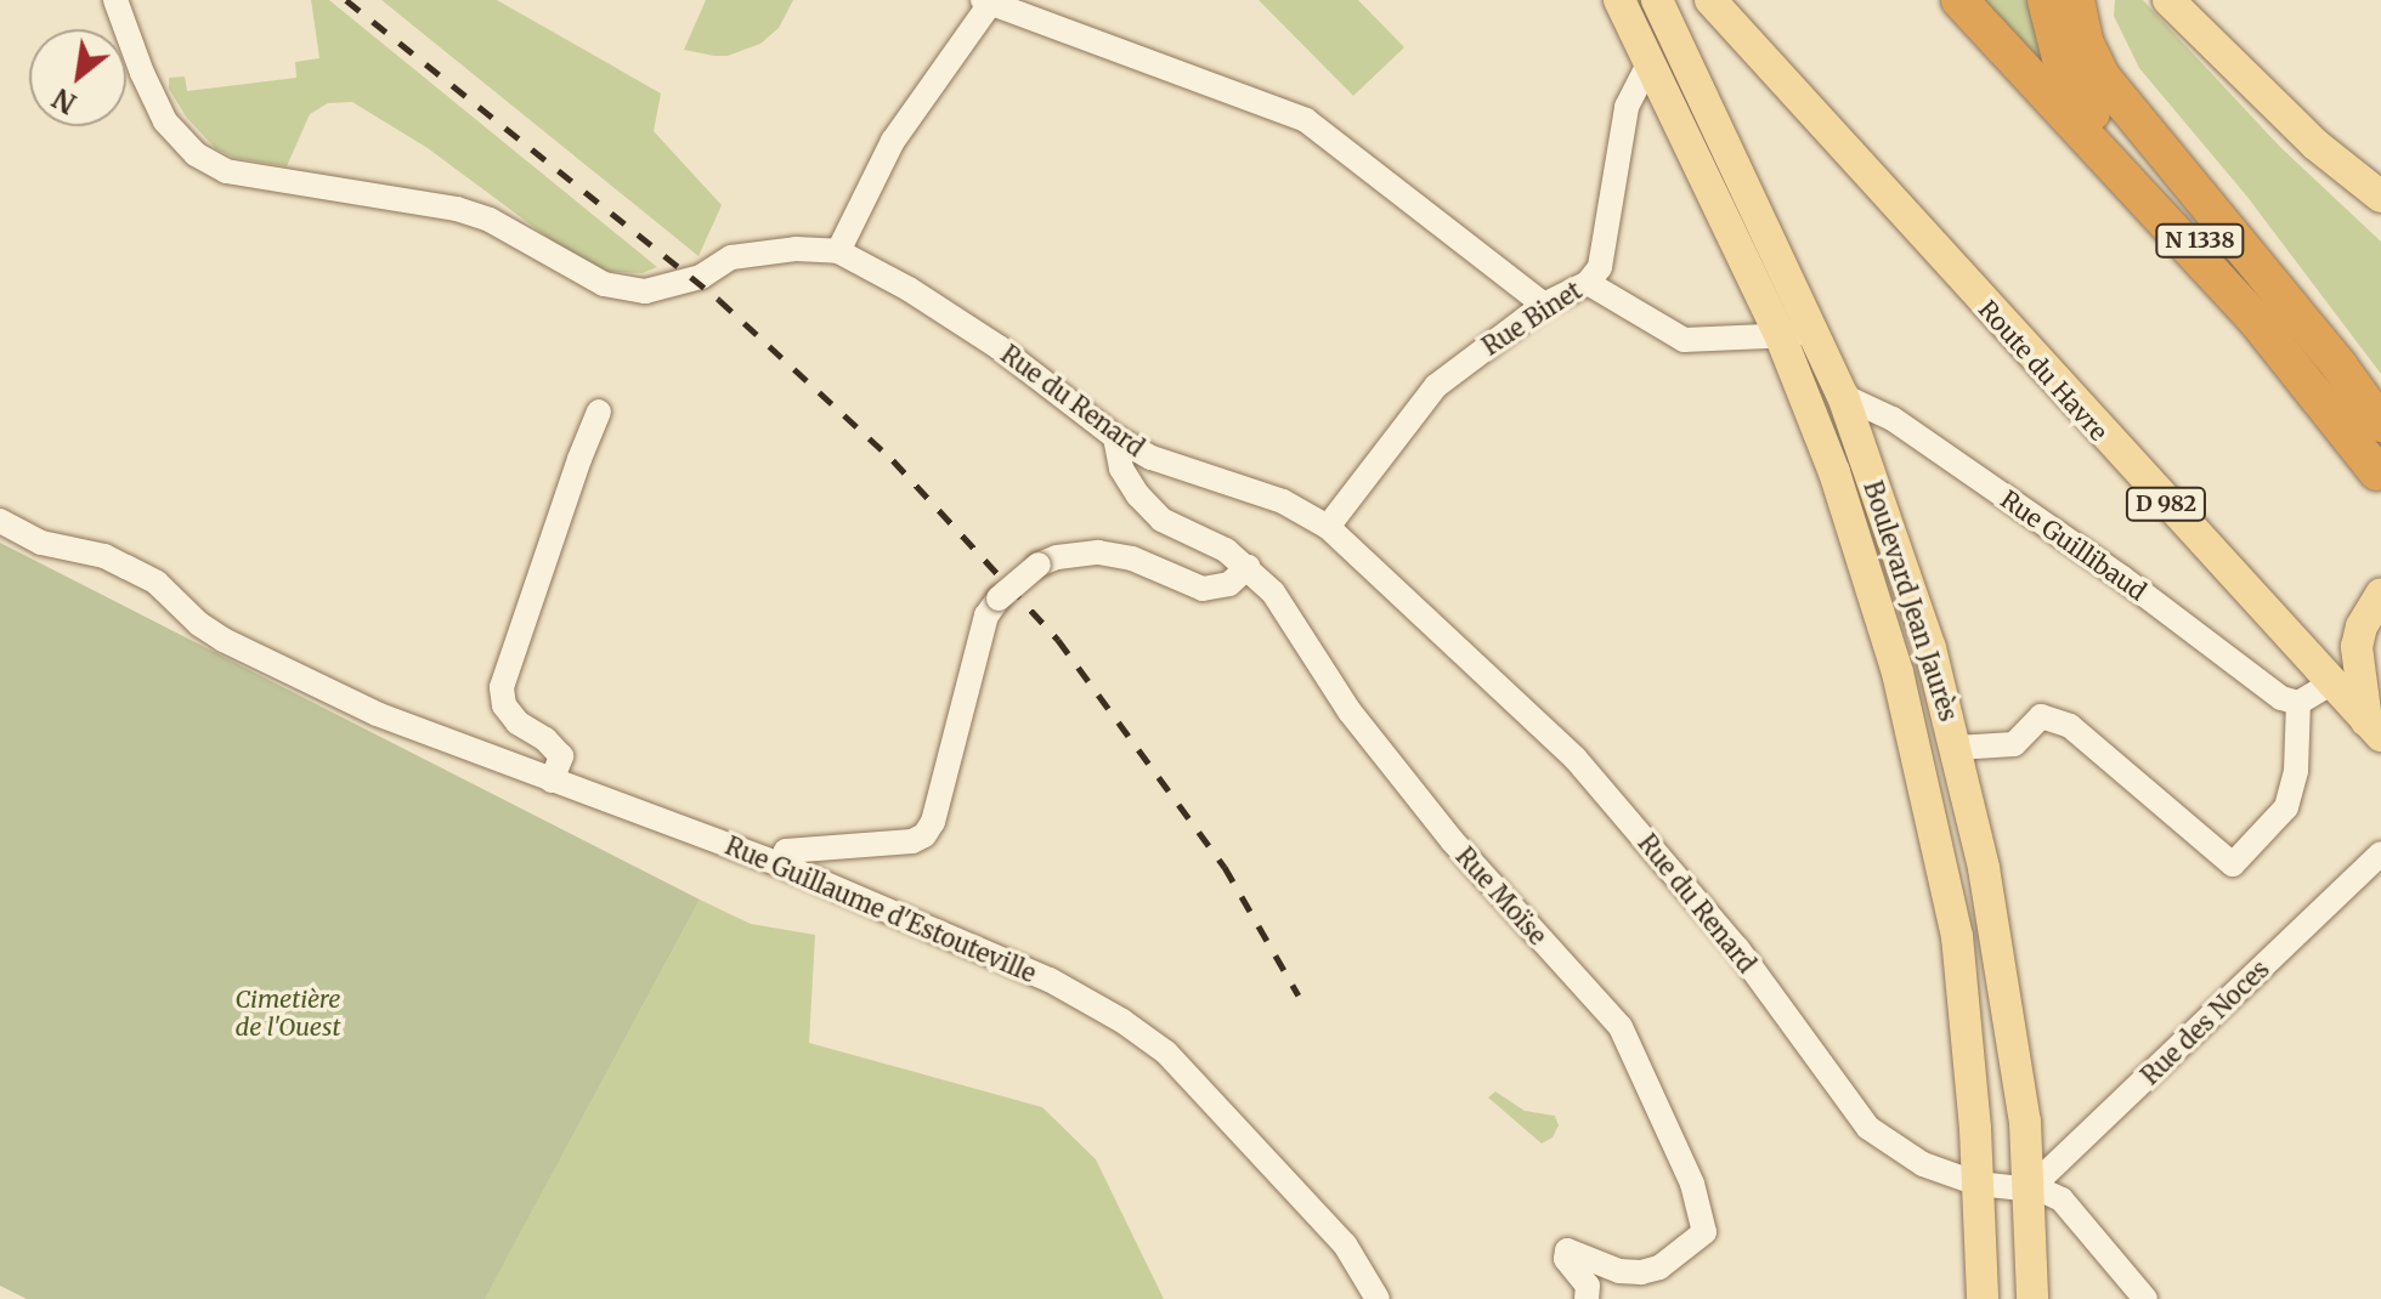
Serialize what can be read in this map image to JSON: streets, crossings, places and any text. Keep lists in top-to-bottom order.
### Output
{
  "streets": {
    "highway": ["N 1338"],
    "main road": ["Route du Havre", "D 982", "Boulevard Jean Jaurès"],
    "street": [
      "Rue Binet",
      "Rue du Renard",
      "Rue Guillibaud",
      "Rue Moïse",
      "Rue Guillaume d'Estouteville",
      "Rue des Noces"
    ]
  },
  "crossings": [
    ["Rue Binet", "Rue du Renard"],
    ["Rue Binet", "Boulevard Jean Jaurès"],
    ["Rue du Renard", "Boulevard Jean Jaurès"],
    ["Rue du Renard", "Rue Moïse"],
    ["Rue du Renard", "Rue des Noces"],
    ["Rue Guillibaud", "Boulevard Jean Jaurès"],
    ["Boulevard Jean Jaurès", "Rue des Noces"]
  ],
  "parks": ["Cimetière de l'Ouest"],
  "north": "bottom left"
}
